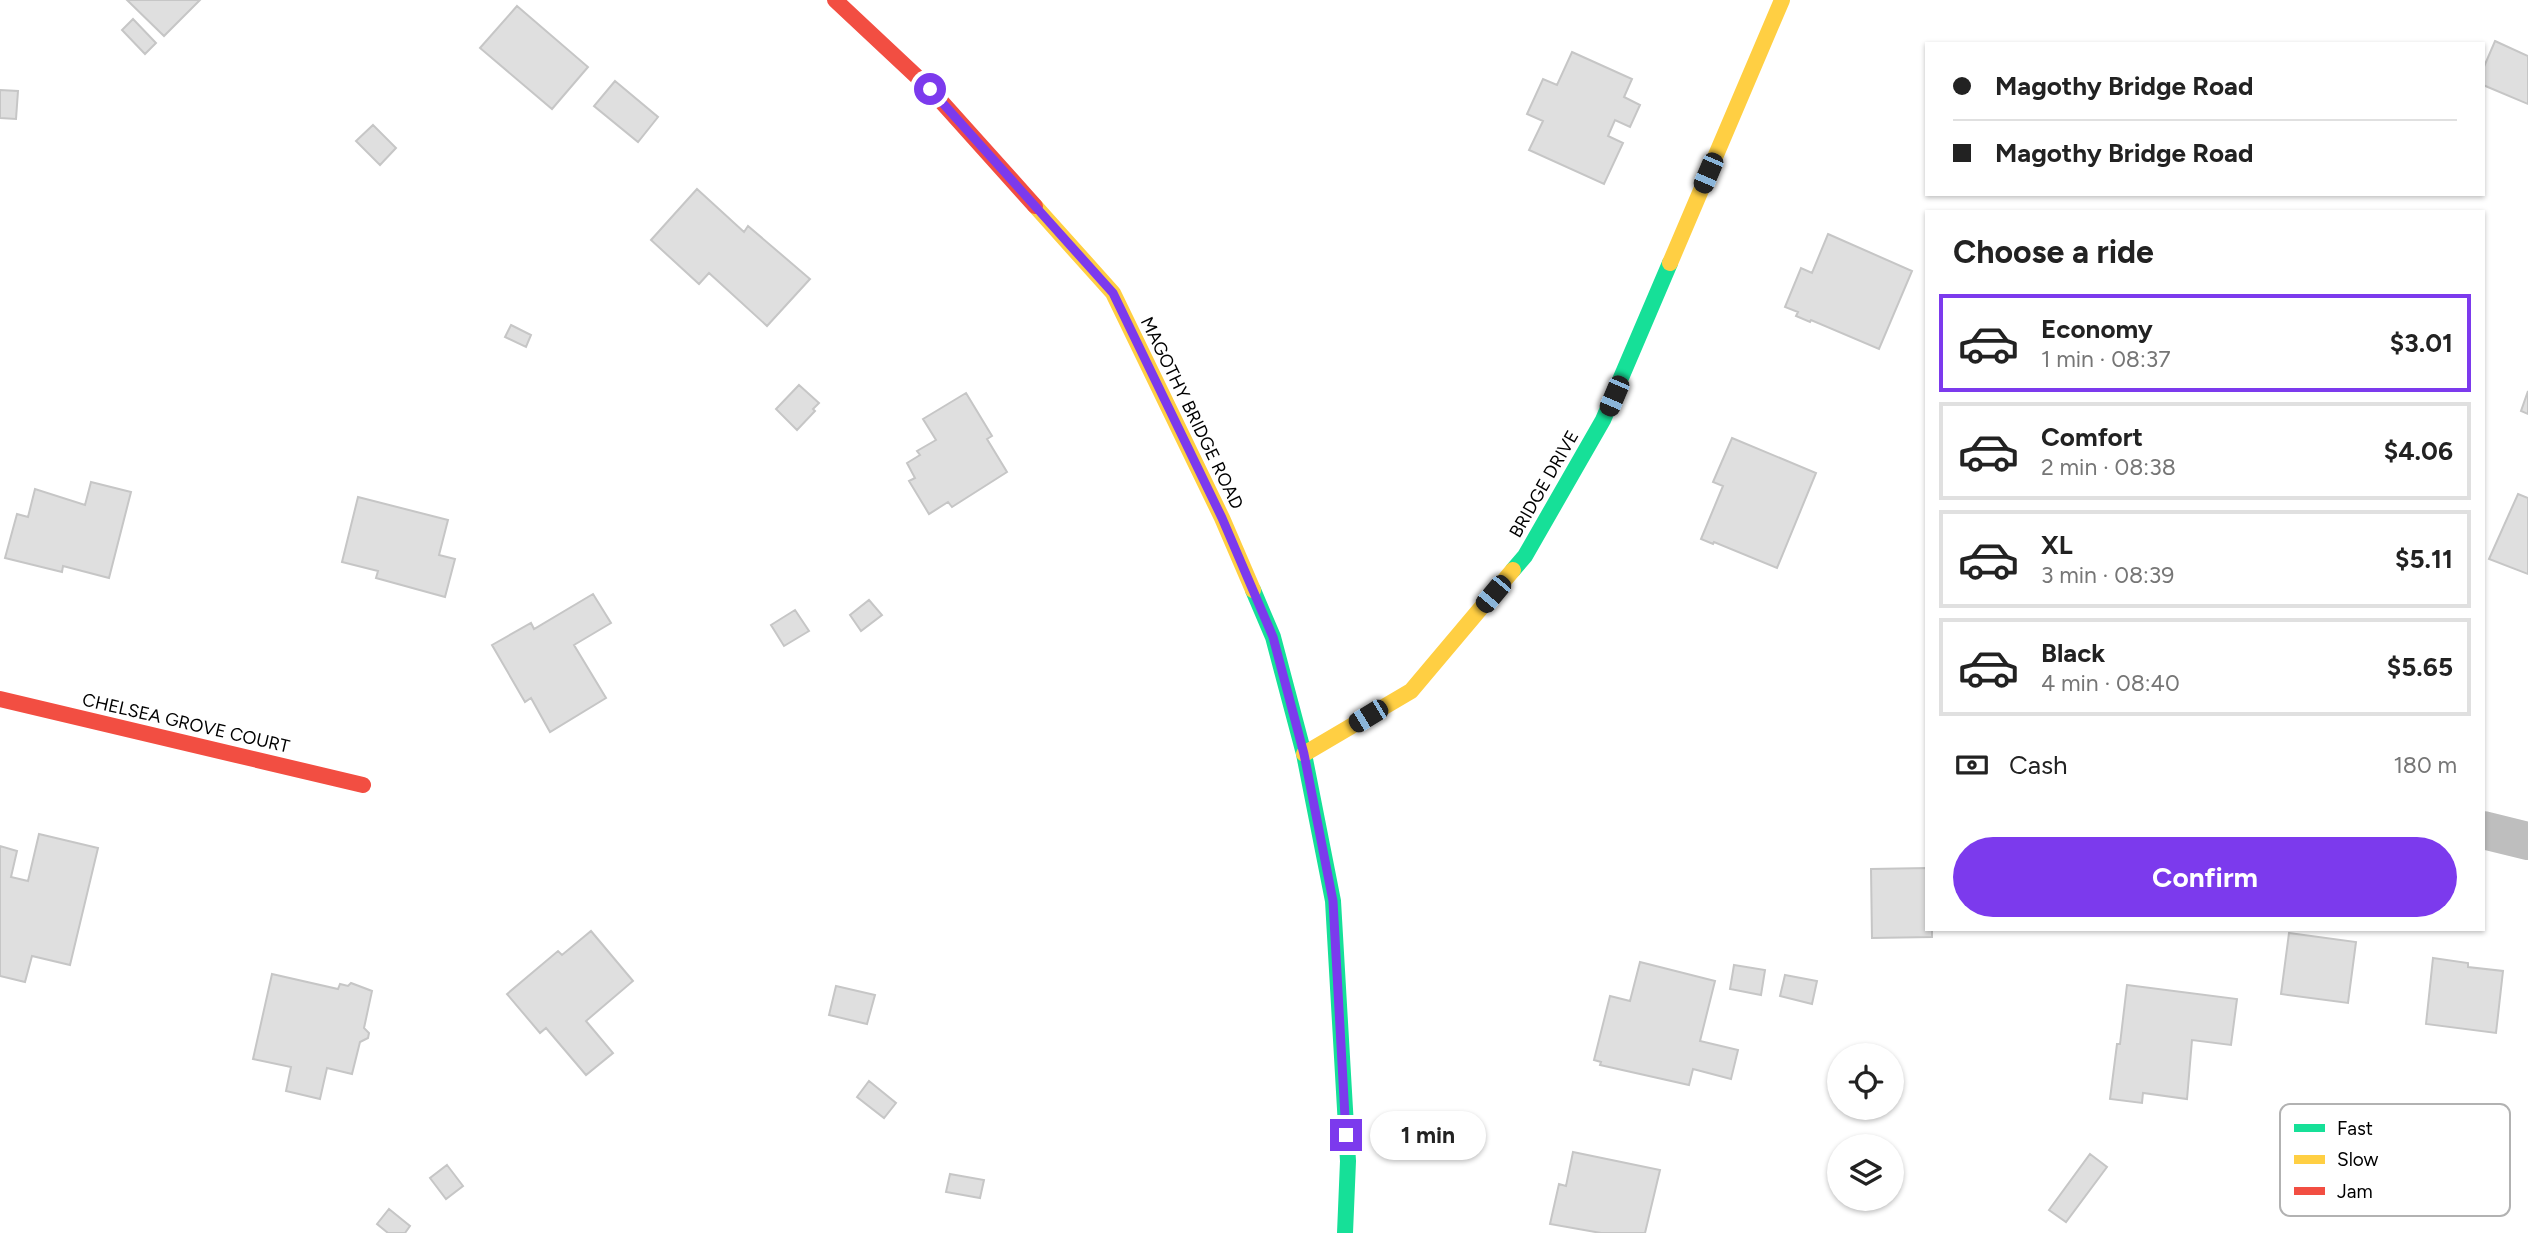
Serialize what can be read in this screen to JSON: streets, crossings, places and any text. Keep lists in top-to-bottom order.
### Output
{
  "streets": {
    "main road": ["MAGOTHY BRIDGE ROAD", "BRIDGE DRIVE", "CHELSEA GROVE COURT"]
  },
  "crossings": [
    ["MAGOTHY BRIDGE ROAD", "BRIDGE DRIVE"]
  ],
  "legend": ["Fast", "Slow", "Jam"],
  "page": {
    "banner": ["Magothy Bridge Road", "Magothy Bridge Road"],
    "heading": "Choose a ride",
    "list": [
      {
        "name": "Economy",
        "note": "1 min · 08:37",
        "value": "$3.01"
      },
      {
        "name": "Comfort",
        "note": "2 min · 08:38",
        "value": "$4.06"
      },
      {
        "name": "XL",
        "note": "3 min · 08:39",
        "value": "$5.11"
      },
      {
        "name": "Black",
        "note": "4 min · 08:40",
        "value": "$5.65"
      }
    ],
    "pay": ["Cash", "180 m"],
    "buttons": "Confirm",
    "bubble": "1 min"
  }
}
